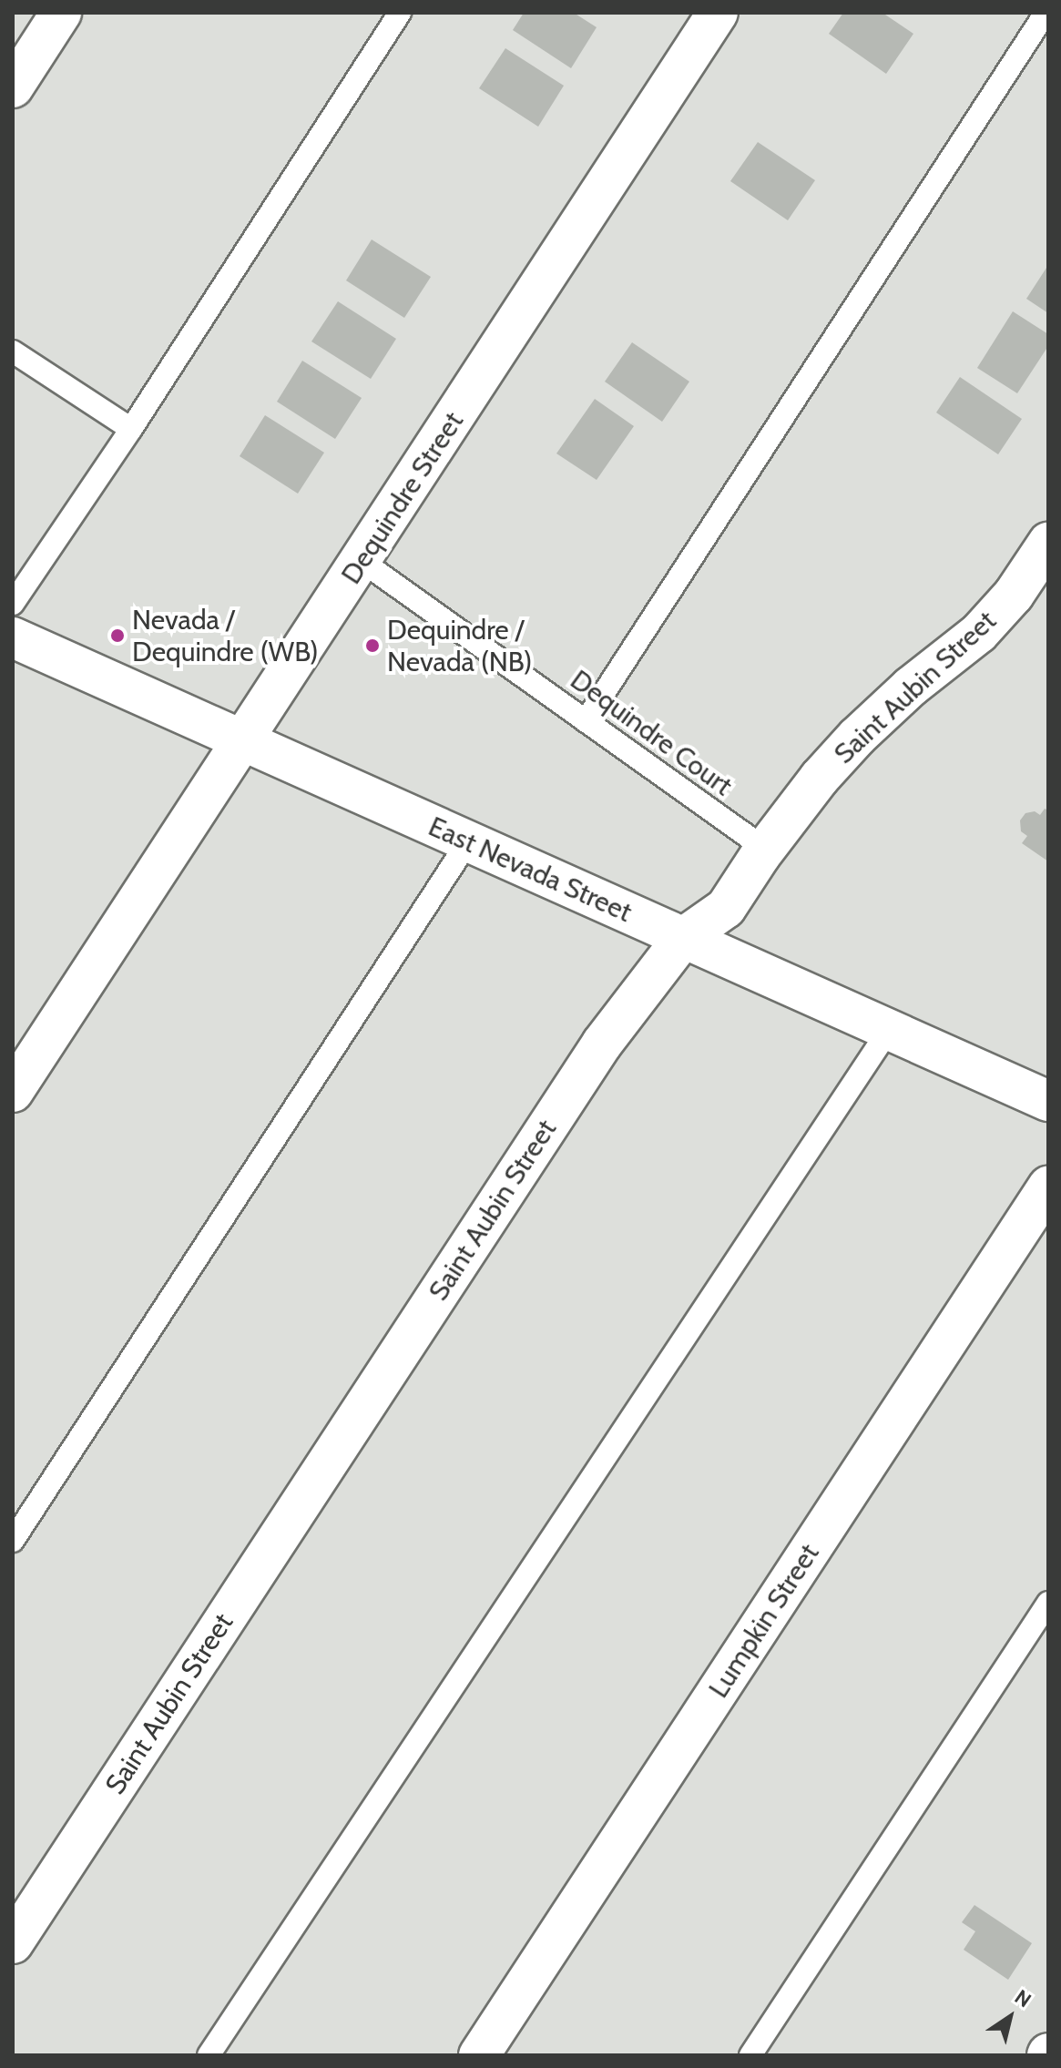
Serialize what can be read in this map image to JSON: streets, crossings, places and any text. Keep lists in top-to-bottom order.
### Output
{
  "streets": {
    "street": [
      "Dequindre Street",
      "Saint Aubin Street",
      "East Nevada Street",
      "Lumpkin Street"
    ],
    "lane": ["Dequindre Court"]
  },
  "crossings": [
    ["Dequindre Street", "Dequindre Court"],
    ["Dequindre Street", "East Nevada Street"],
    ["Saint Aubin Street", "Dequindre Court"],
    ["Saint Aubin Street", "East Nevada Street"]
  ],
  "places": ["Nevada / Dequindre (WB)", "Dequindre / Nevada (NB)"],
  "north": "top right"
}
